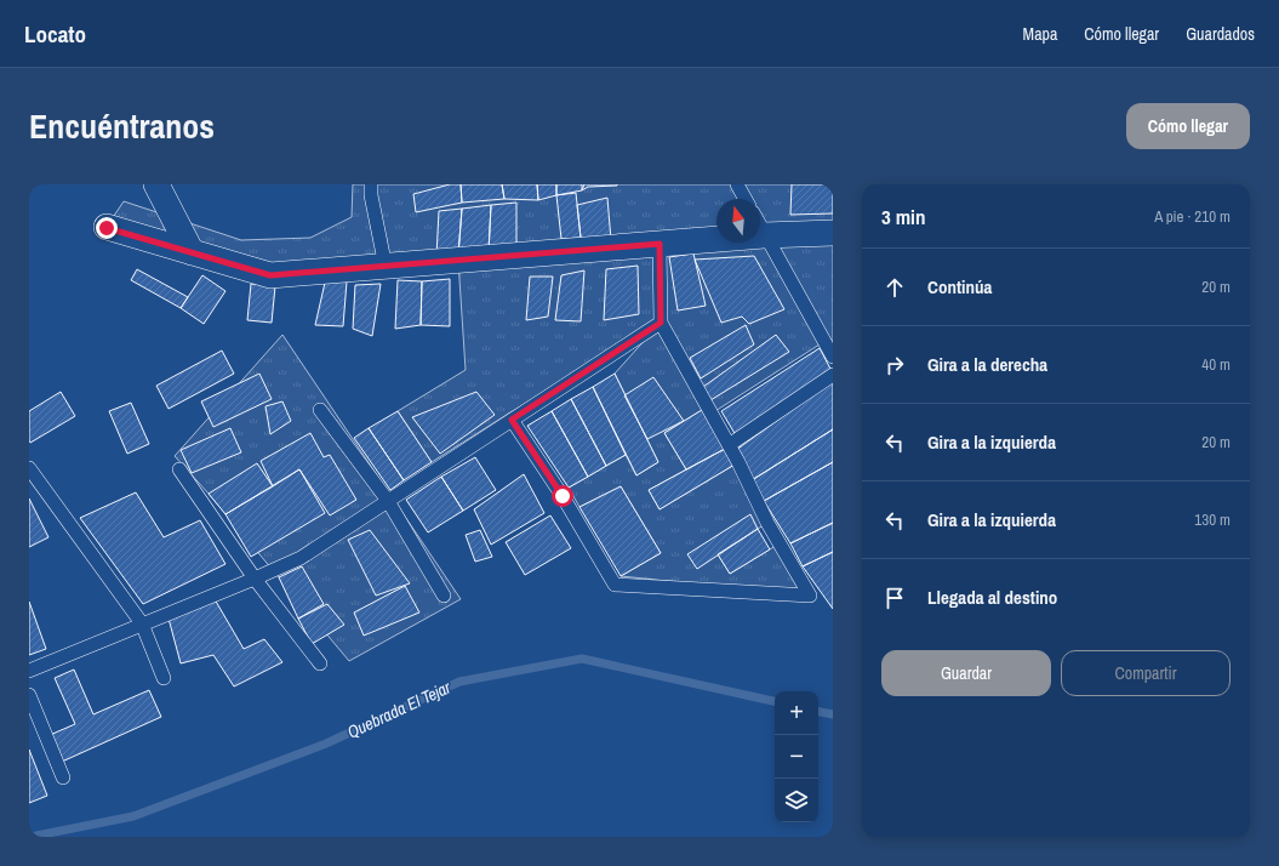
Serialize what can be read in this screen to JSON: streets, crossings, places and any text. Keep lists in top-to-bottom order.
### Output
{
  "water": ["Quebrada El Tejar"],
  "north": "top",
  "page": {
    "header": "Locato",
    "nav": ["Mapa", "Cómo llegar", "Guardados"],
    "title": "Encuéntranos",
    "buttons": [
      "Cómo llegar",
      ["Guardar", "Compartir"]
    ],
    "heading": ["3 min", "A pie · 210 m"],
    "list": [
      ["Continúa", "20 m"],
      ["Gira a la derecha", "40 m"],
      ["Gira a la izquierda", "20 m"],
      ["Gira a la izquierda", "130 m"],
      "Llegada al destino"
    ],
    "map_buttons": ["+", "−"]
  }
}
